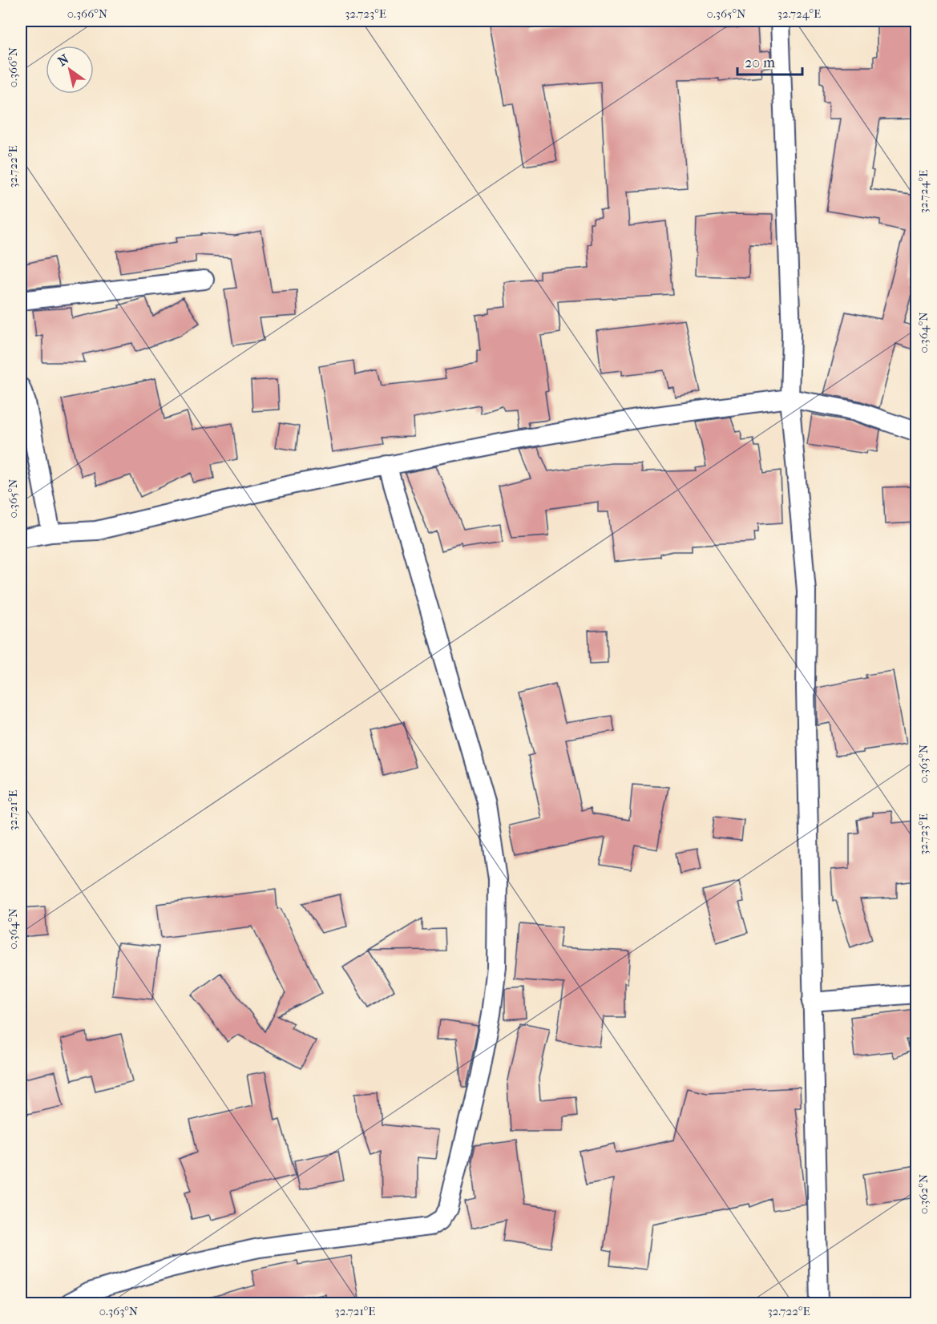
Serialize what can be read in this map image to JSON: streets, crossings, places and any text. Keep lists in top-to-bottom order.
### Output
{
  "scale_bar": "20 m",
  "north": "top left",
  "coordinates": [
    "0.366°N",
    "32.723°E",
    "0.365°N",
    "32.724°E",
    "32.722°E",
    "0.364°N",
    "0.363°N",
    "32.721°E",
    "0.362°N"
  ]
}
